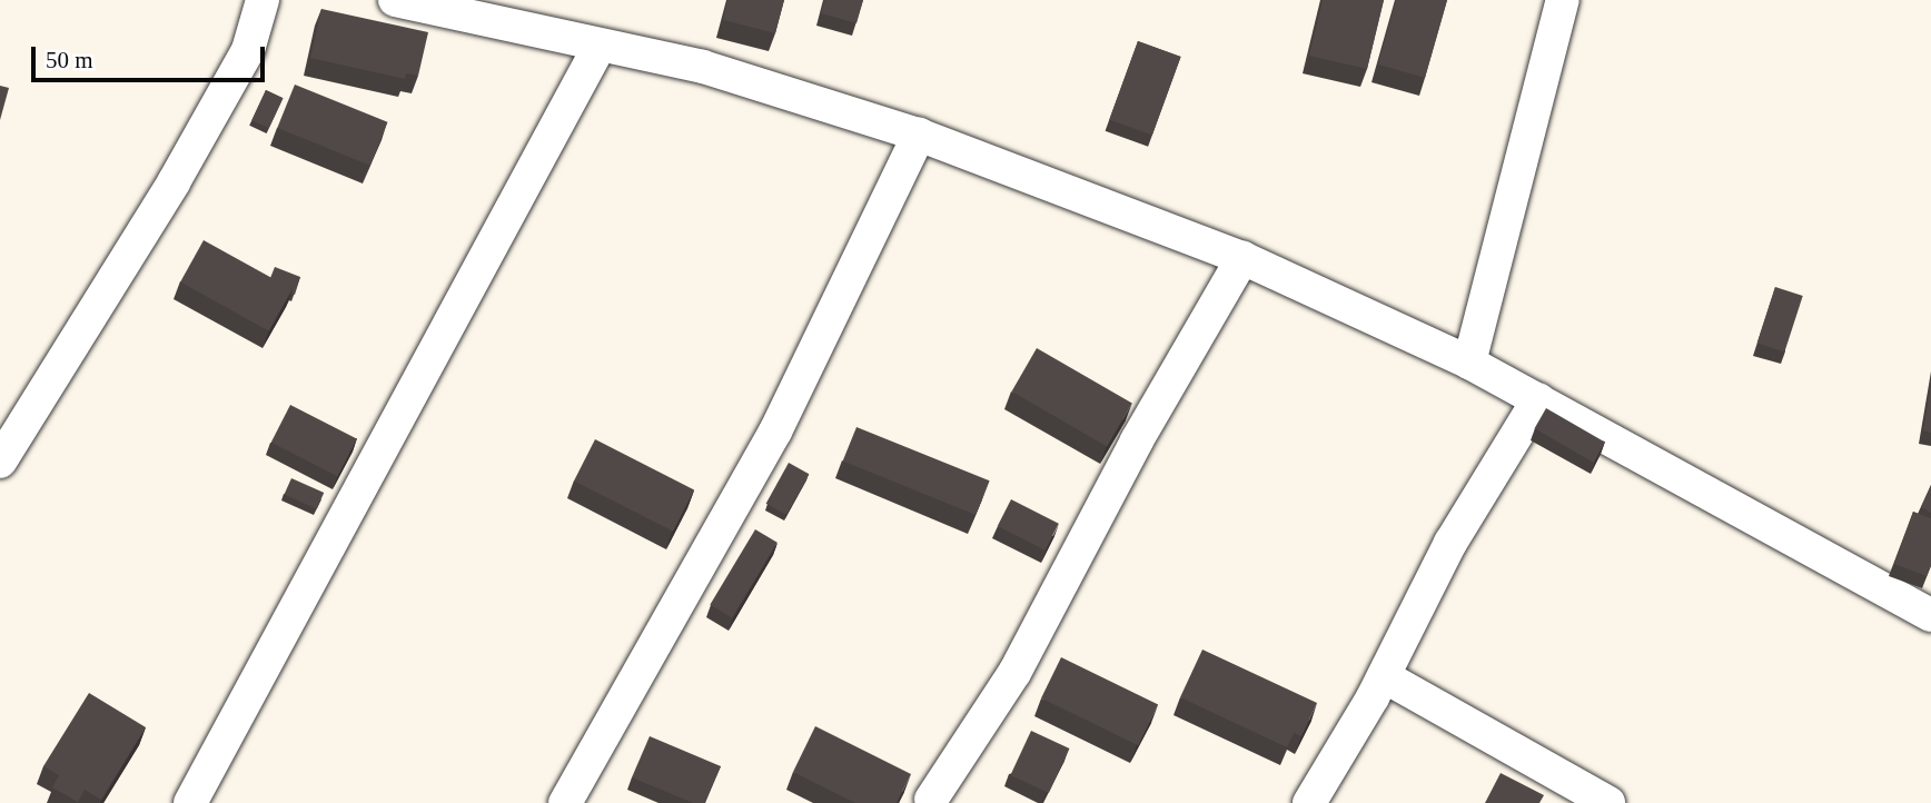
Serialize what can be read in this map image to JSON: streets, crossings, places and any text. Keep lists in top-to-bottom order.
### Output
{
  "scale_bar": "50 m"
}
